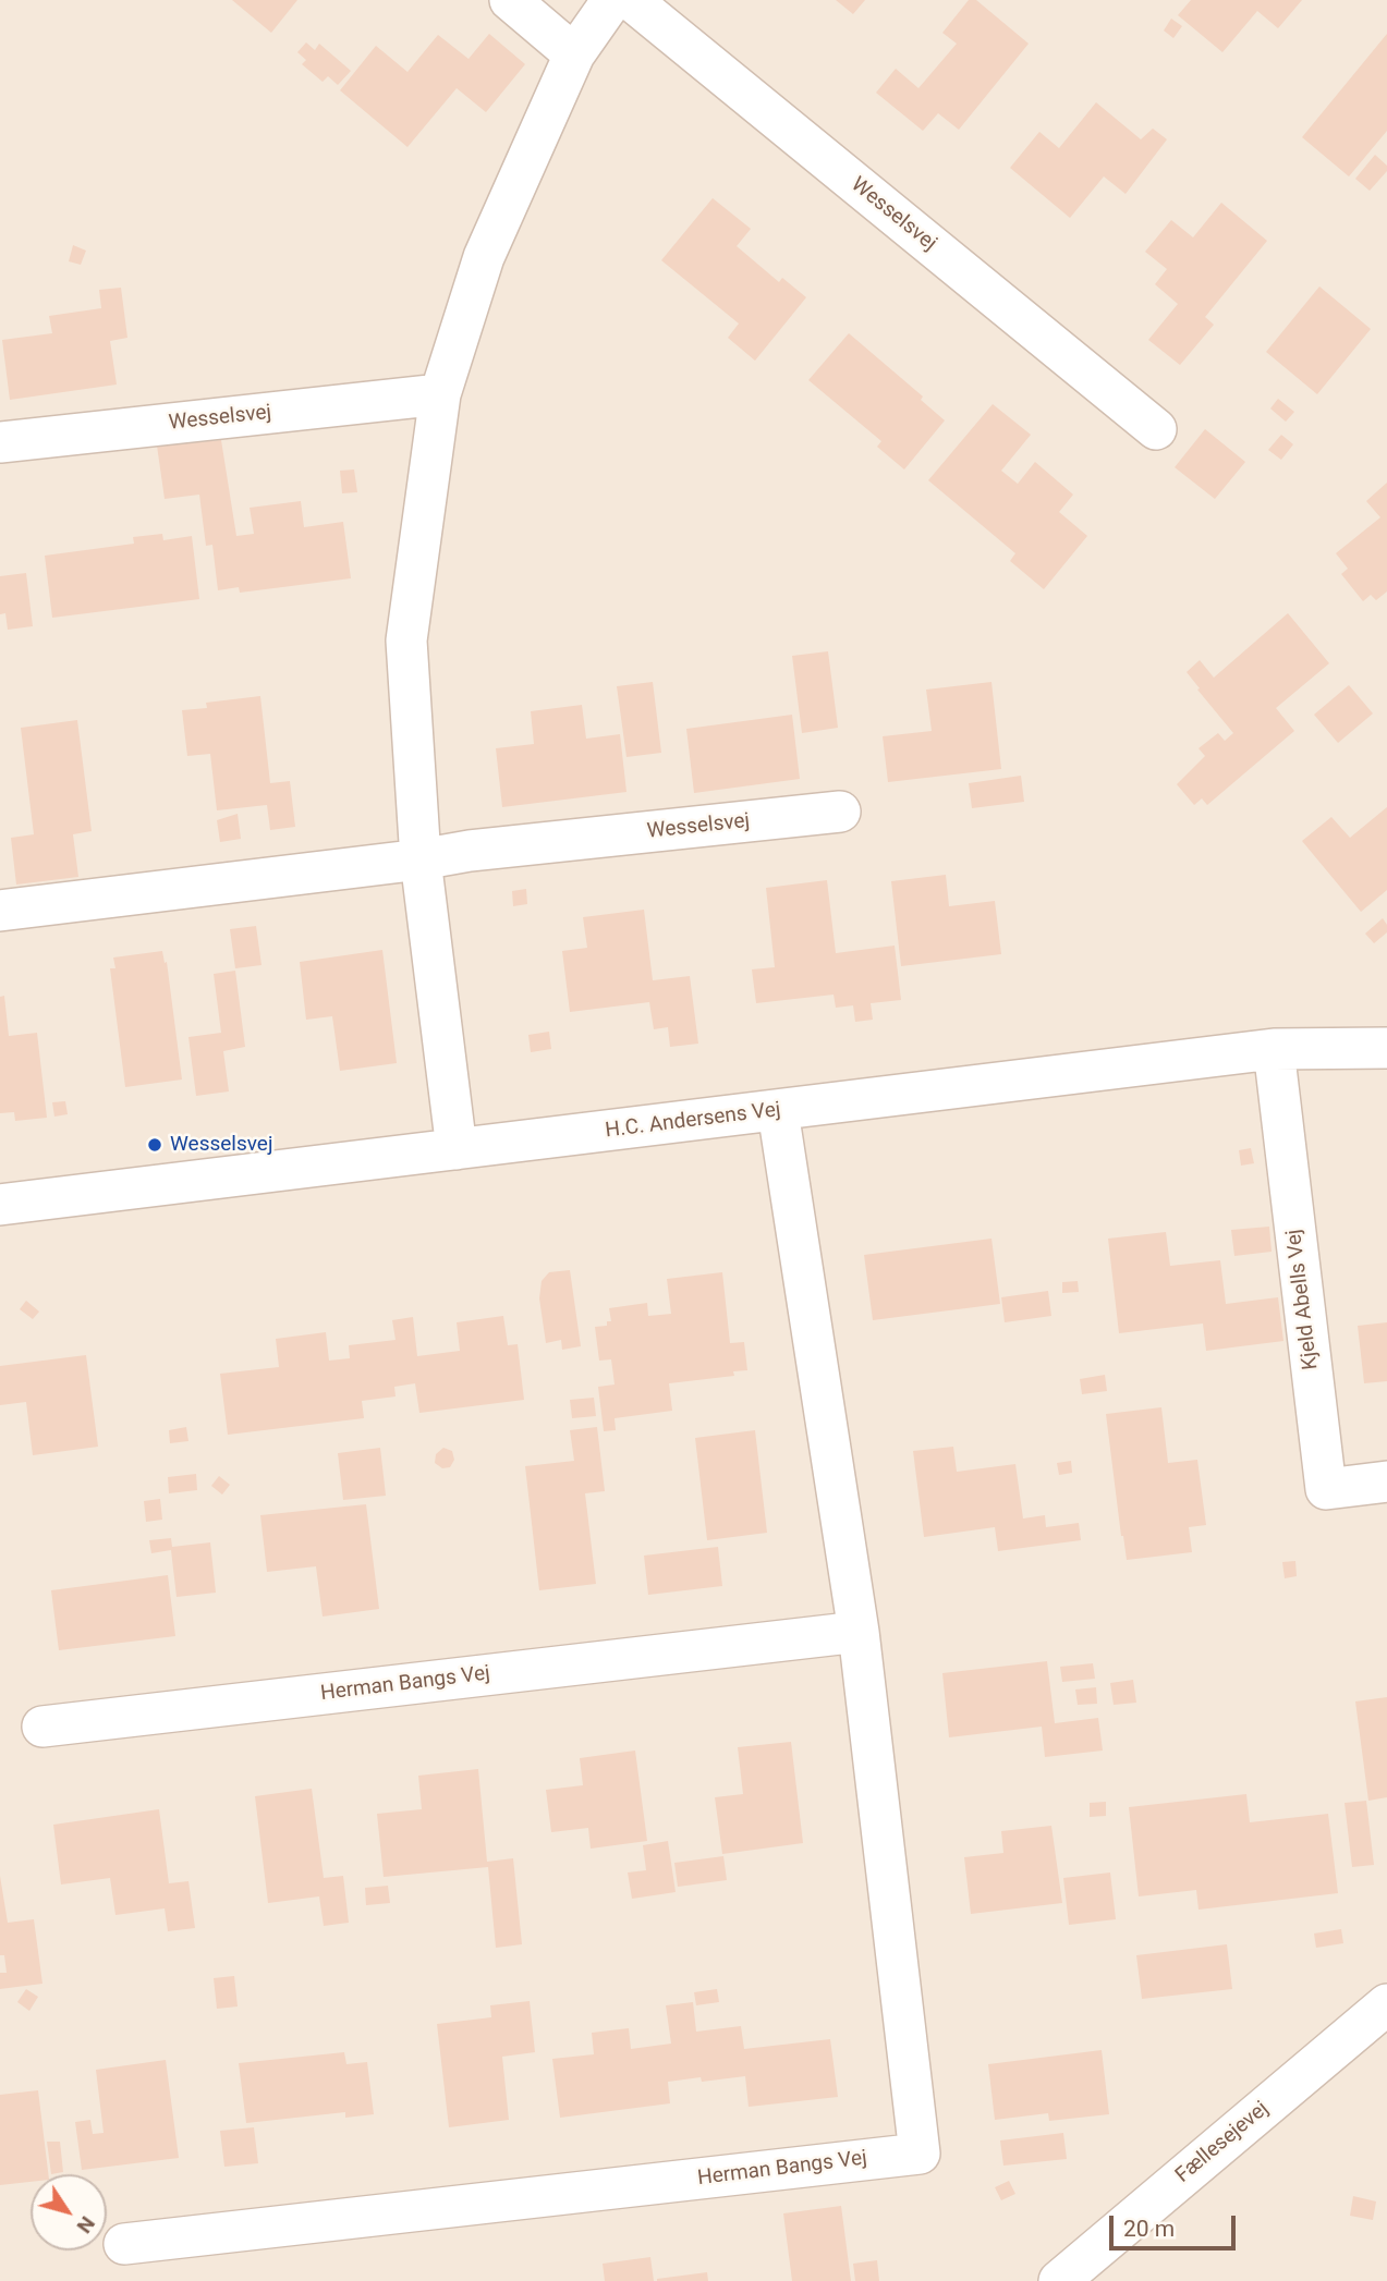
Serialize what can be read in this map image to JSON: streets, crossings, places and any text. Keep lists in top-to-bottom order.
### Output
{
  "streets": {
    "street": [
      "Wesselsvej",
      "H.C. Andersens Vej",
      "Kjeld Abells Vej",
      "Herman Bangs Vej",
      "Fællesejevej"
    ]
  },
  "crossings": [
    ["H.C. Andersens Vej", "Kjeld Abells Vej"],
    ["H.C. Andersens Vej", "Herman Bangs Vej"]
  ],
  "places": ["Wesselsvej"],
  "scale_bar": "20 m",
  "north": "bottom right"
}
